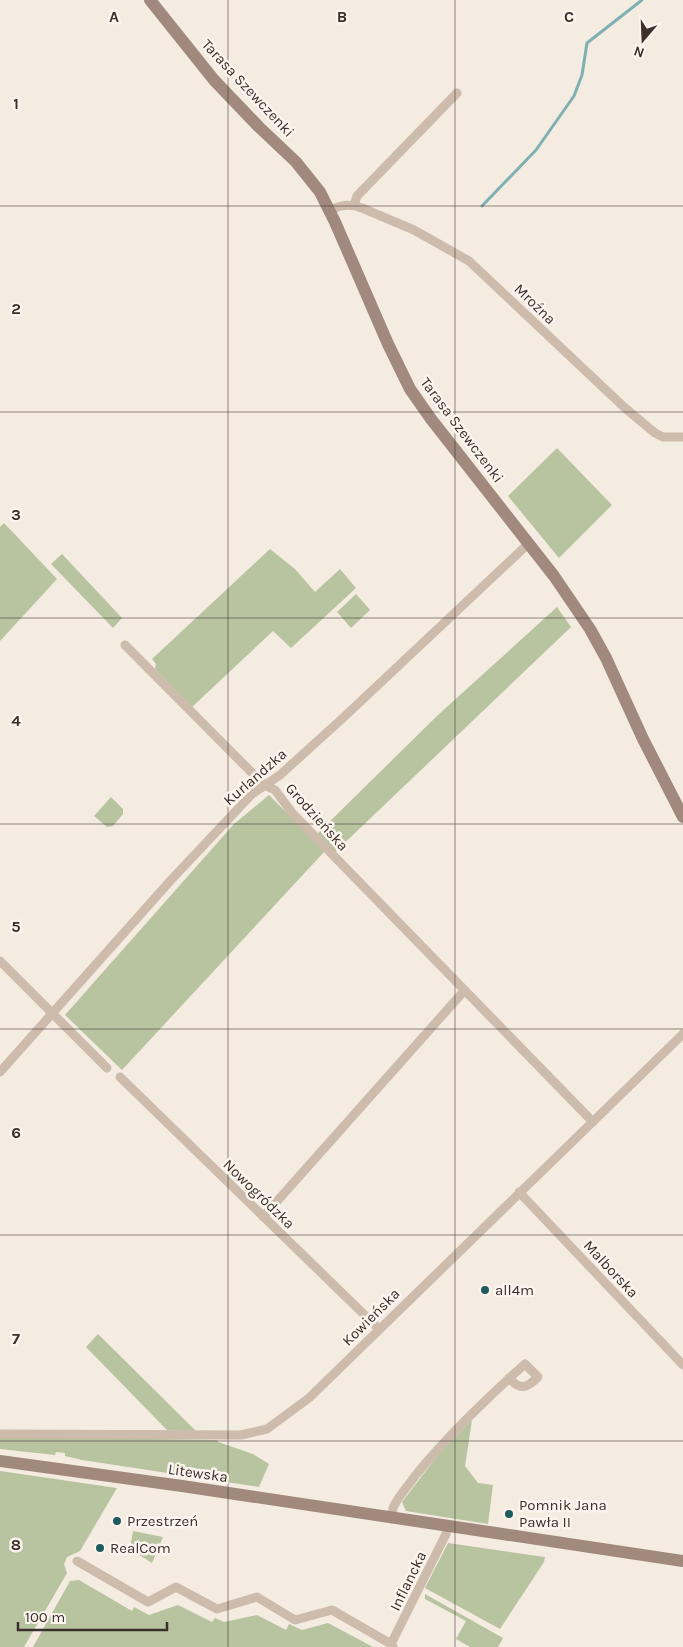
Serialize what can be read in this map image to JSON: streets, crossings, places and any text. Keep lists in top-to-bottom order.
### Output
{
  "streets": {
    "street": [
      "Tarasa Szewczenki",
      "Mroźna",
      "Kurlandzka",
      "Grodzieńska",
      "Nowogródzka",
      "Malborska",
      "Kowieńska",
      "Litewska",
      "Inflancka"
    ]
  },
  "crossings": [
    ["Tarasa Szewczenki", "Kurlandzka"],
    ["Kurlandzka", "Grodzieńska"],
    ["Grodzieńska", "Kowieńska"],
    ["Nowogródzka", "Kowieńska"],
    ["Malborska", "Kowieńska"],
    ["Litewska", "Inflancka"]
  ],
  "places": [
    "all4m",
    "Pomnik Jana Pawła II",
    "Przestrzeń",
    "RealCom"
  ],
  "scale_bar": "100 m",
  "north": "bottom",
  "grid": {
    "columns": ["A", "B", "C"],
    "rows": [
      "1",
      "2",
      "3",
      "4",
      "5",
      "6",
      "7",
      "8"
    ]
  }
}
